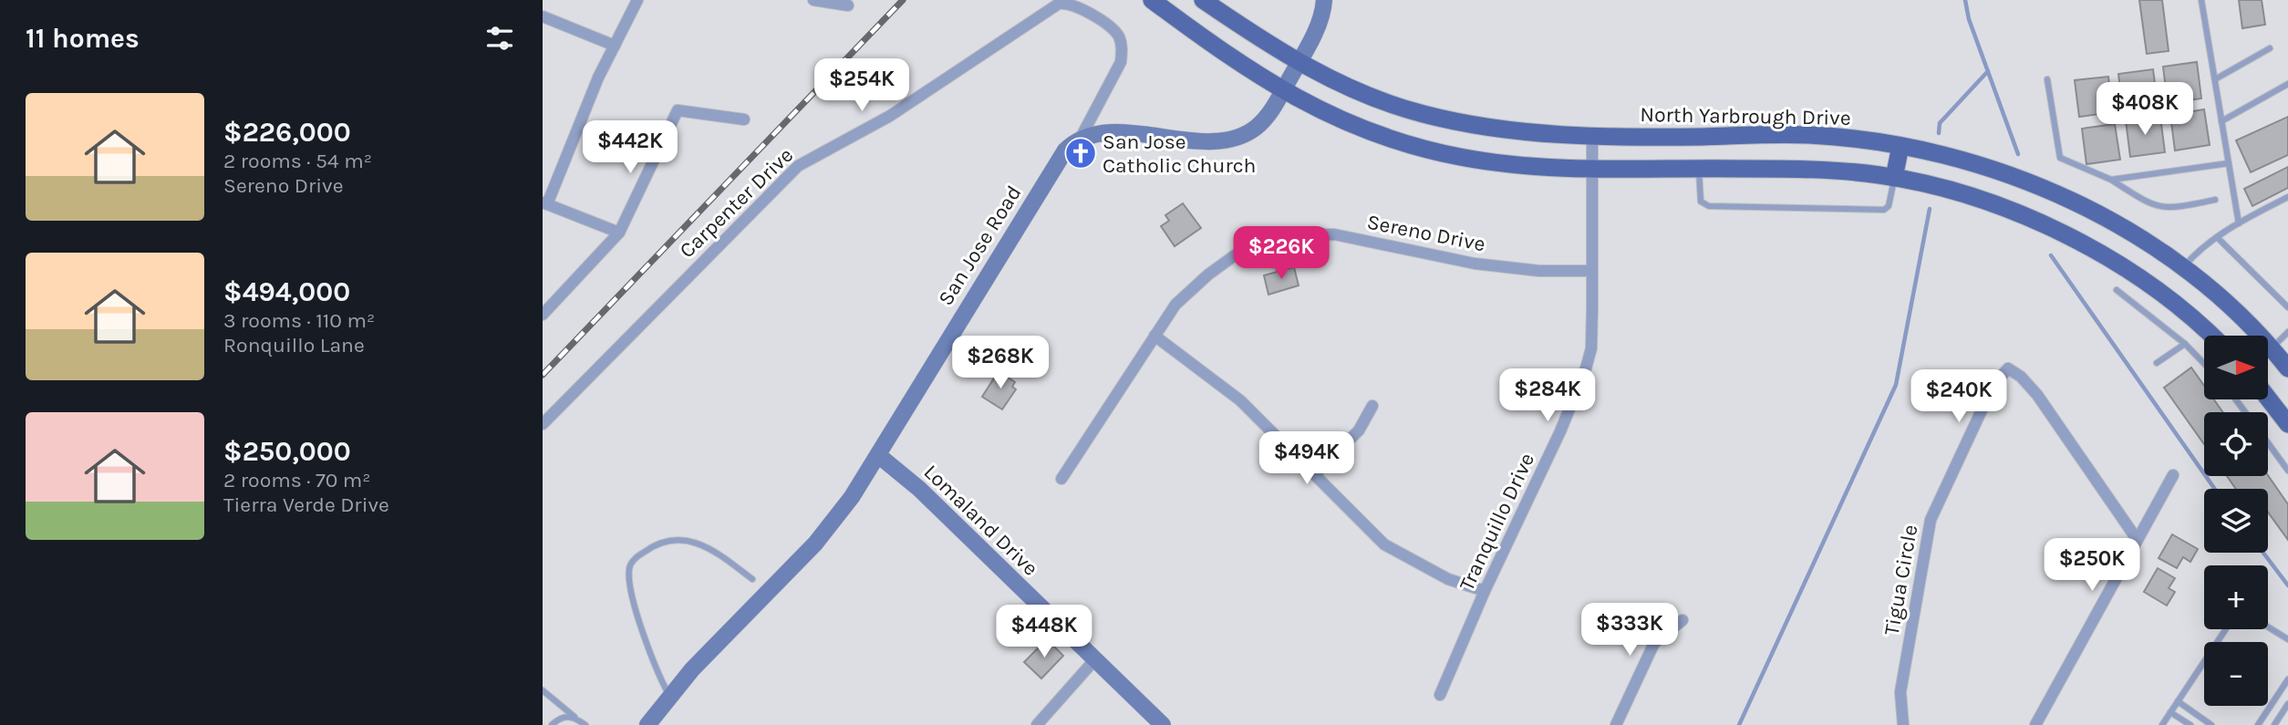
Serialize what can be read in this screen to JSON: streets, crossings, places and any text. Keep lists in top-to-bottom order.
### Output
{
  "streets": {
    "main road": ["North Yarbrough Drive"],
    "street": [
      "Carpenter Drive",
      "Sereno Drive",
      "San Jose Road",
      "Lomaland Drive",
      "Tranquillo Drive",
      "Tigua Circle"
    ]
  },
  "crossings": [
    ["North Yarbrough Drive", "Tranquillo Drive"],
    ["Carpenter Drive", "San Jose Road"],
    ["Sereno Drive", "Tranquillo Drive"],
    ["San Jose Road", "Lomaland Drive"]
  ],
  "places": {
    "church": ["San Jose Catholic Church"]
  },
  "north": "right",
  "page": {
    "heading": "11 homes",
    "price": [
      "$254K",
      "$408K",
      "$442K",
      "$226K",
      "$268K",
      "$284K",
      "$240K",
      "$494K",
      "$250K",
      "$333K",
      "$448K"
    ],
    "list": [
      {
        "name": "$226,000",
        "note": "2 rooms · 54 m² · Sereno Drive"
      },
      {
        "name": "$494,000",
        "note": "3 rooms · 110 m² · Ronquillo Lane"
      },
      {
        "name": "$250,000",
        "note": "2 rooms · 70 m² · Tierra Verde Drive"
      }
    ],
    "map_buttons": ["+", "−"]
  }
}
